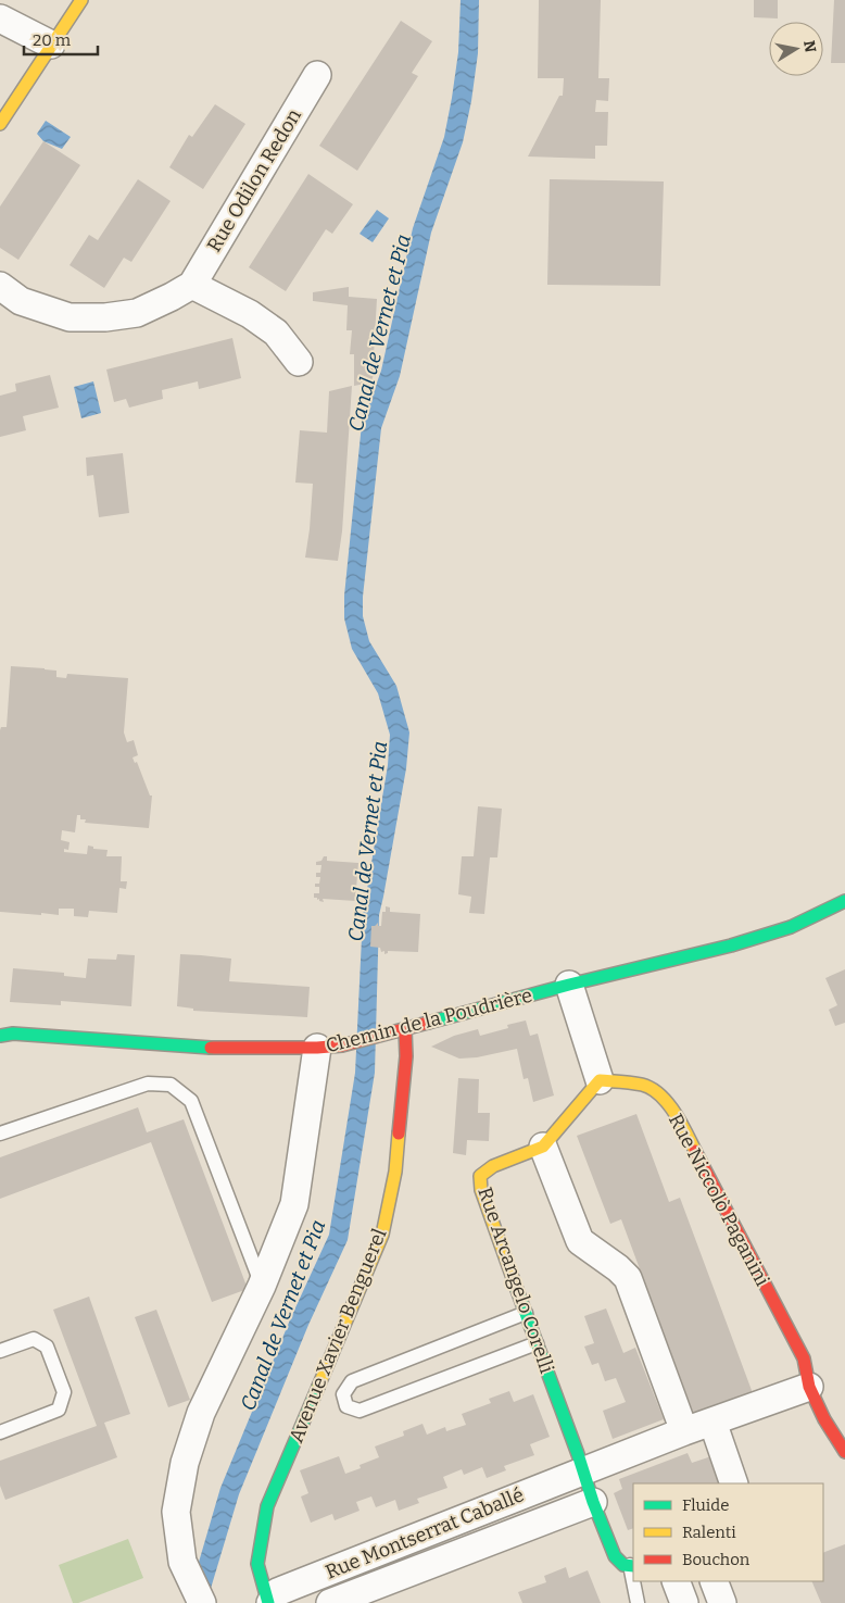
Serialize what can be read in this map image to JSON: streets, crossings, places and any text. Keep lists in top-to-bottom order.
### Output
{
  "streets": {
    "street": [
      "Rue Odilon Redon",
      "Chemin de la Poudrière",
      "Rue Niccolò Paganini",
      "Rue Arcangelo Corelli",
      "Avenue Xavier Benguerel",
      "Rue Montserrat Caballé"
    ]
  },
  "crossings": [
    ["Chemin de la Poudrière", "Avenue Xavier Benguerel"],
    ["Rue Niccolò Paganini", "Rue Arcangelo Corelli"],
    ["Rue Niccolò Paganini", "Rue Montserrat Caballé"],
    ["Rue Arcangelo Corelli", "Rue Montserrat Caballé"],
    ["Avenue Xavier Benguerel", "Rue Montserrat Caballé"]
  ],
  "water": ["Canal de Vernet et Pia"],
  "legend": ["Fluide", "Ralenti", "Bouchon"],
  "scale_bar": "20 m",
  "north": "right"
}
